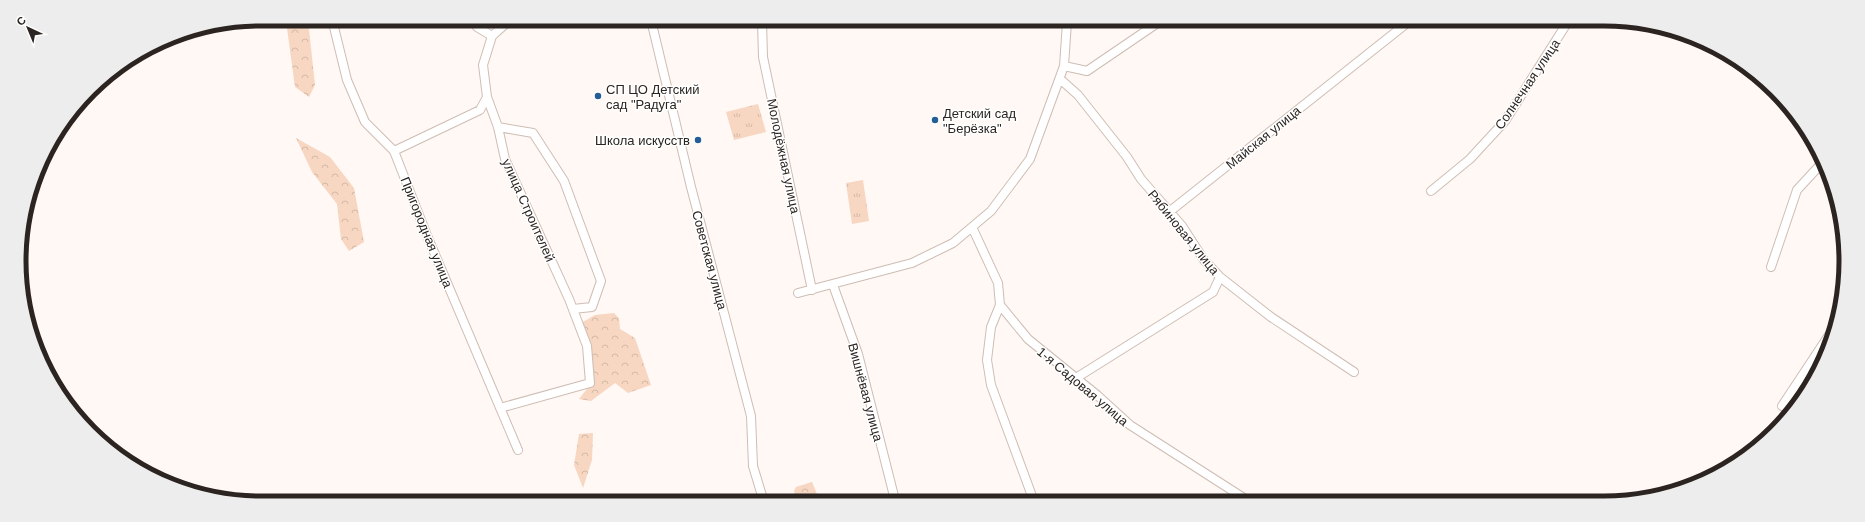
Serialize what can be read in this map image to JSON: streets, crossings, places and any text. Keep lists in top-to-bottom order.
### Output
{
  "streets": {
    "street": [
      "Солнечная улица",
      "Майская улица",
      "Молодёжная улица",
      "улица Строителей",
      "Пригородная улица",
      "Рябиновая улица",
      "Советская улица",
      "1-я Садовая улица",
      "Вишнёвая улица"
    ]
  },
  "crossings": [
    ["Майская улица", "Рябиновая улица"],
    ["улица Строителей", "Пригородная улица"]
  ],
  "places": ["СП ЦО Детский сад \"Радуга\"", "Детский сад \"Берёзка\"", "Школа искусств"],
  "north": "top left"
}
